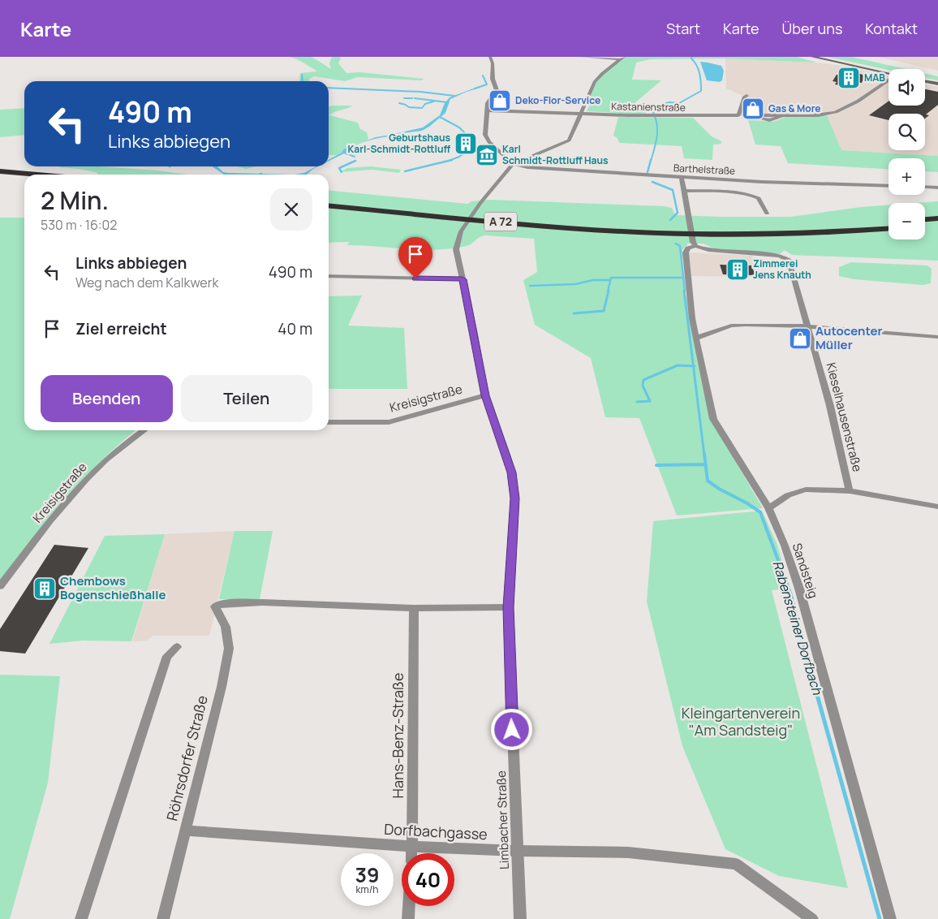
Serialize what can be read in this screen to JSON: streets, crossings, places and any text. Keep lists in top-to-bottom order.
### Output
{
  "streets": {
    "highway": ["A 72"],
    "street": [
      "Kastanienstraße",
      "Barthelstraße",
      "Kreisigstraße",
      "Kieselhausenstraße",
      "Sandsteig",
      "Hans-Benz-Straße",
      "Röhrsdorfer Straße",
      "Limbacher Straße",
      "Dorfbachgasse"
    ]
  },
  "crossings": [
    ["Barthelstraße", "Limbacher Straße"],
    ["Kreisigstraße", "Limbacher Straße"],
    ["Kieselhausenstraße", "Sandsteig"],
    ["Hans-Benz-Straße", "Röhrsdorfer Straße"],
    ["Hans-Benz-Straße", "Dorfbachgasse"],
    ["Röhrsdorfer Straße", "Dorfbachgasse"],
    ["Limbacher Straße", "Dorfbachgasse"]
  ],
  "water": ["Rabensteiner Dorfbach"],
  "parks": ["Kleingartenverein \"Am Sandsteig\""],
  "places": {
    "building": [
      "MAB",
      "Geburtshaus Karl-Schmidt-Rottluff",
      "Zimmerei Jens Knauth",
      "Chembows Bogenschießhalle"
    ],
    "shop": ["Deko-Flor-Service", "Gas & More", "Autocenter Müller"],
    "museum": ["Karl Schmidt-Rottluff Haus"]
  },
  "page": {
    "header": "Karte",
    "nav": [
      "Start",
      "Karte",
      "Über uns",
      "Kontakt"
    ],
    "map_buttons": ["+", "−"],
    "turn": ["490 m", "Links abbiegen"],
    "heading": ["2 Min.", "530 m · 16:02"],
    "list": [
      {
        "name": "Links abbiegen",
        "note": "Weg nach dem Kalkwerk",
        "value": "490 m"
      },
      {
        "name": "Ziel erreicht",
        "value": "40 m"
      }
    ],
    "buttons": ["Beenden", "Teilen"],
    "speed": "39 km/h",
    "limit": "40"
  }
}
